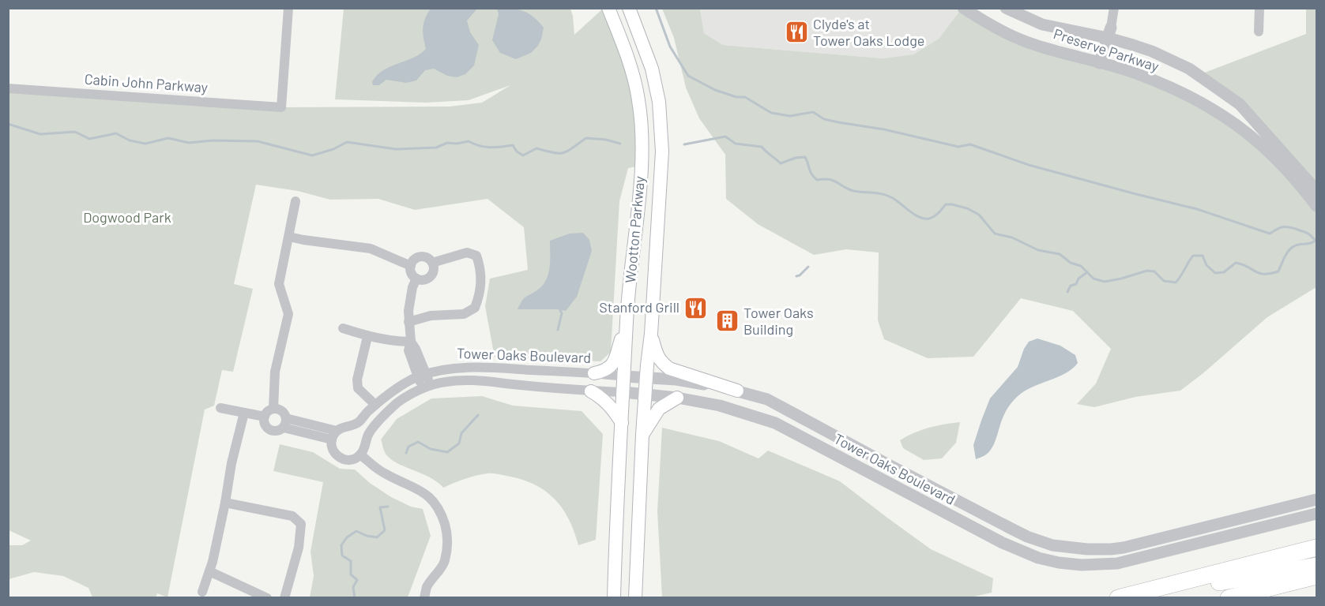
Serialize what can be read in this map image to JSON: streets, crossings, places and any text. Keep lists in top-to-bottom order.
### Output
{
  "streets": {
    "main road": ["Wootton Parkway"],
    "street": ["Preserve Parkway", "Cabin John Parkway", "Tower Oaks Boulevard"]
  },
  "crossings": [
    ["Wootton Parkway", "Tower Oaks Boulevard"]
  ],
  "parks": ["Dogwood Park"],
  "places": {
    "restaurant": ["Clyde's at Tower Oaks Lodge", "Stanford Grill"],
    "building": ["Tower Oaks Building"]
  }
}
